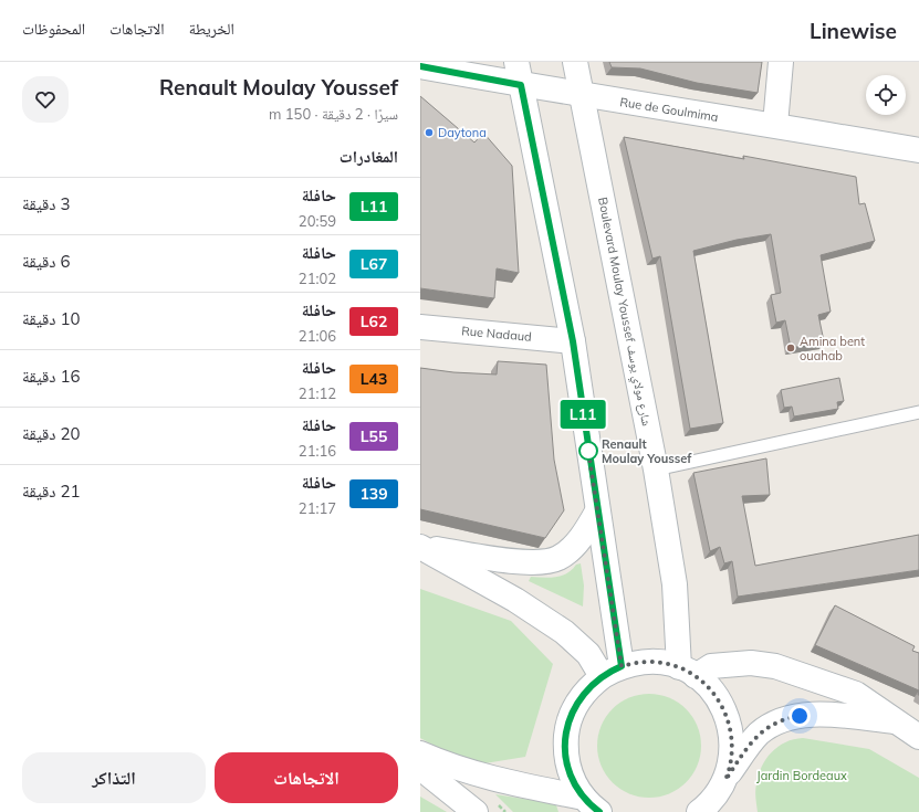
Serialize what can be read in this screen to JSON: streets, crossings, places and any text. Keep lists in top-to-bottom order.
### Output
{
  "streets": {
    "main road": ["Rue de Goulmima", "Boulevard Moulay Youssef شارع مولاي يوسف", "Rue Nadaud"]
  },
  "crossings": [
    ["Rue de Goulmima", "Boulevard Moulay Youssef شارع مولاي يوسف"]
  ],
  "parks": ["Jardin Bordeaux"],
  "places": ["Daytona", "Amina bent ouahab", "Renault Moulay Youssef"],
  "lines": ["bus line L11"],
  "page": {
    "header": "Linewise",
    "nav": ["الخريطة", "الاتجاهات", "المحفوظات"],
    "on_map": "L11",
    "heading": [
      ["Renault Moulay Youssef", "سيرًا · 2 دقيقة · 150 m"],
      "المغادرات"
    ],
    "list": [
      {
        "mark": "L11",
        "name": "حافلة",
        "note": "20:59",
        "value": "3 دقيقة"
      },
      {
        "mark": "L67",
        "name": "حافلة",
        "note": "21:02",
        "value": "6 دقيقة"
      },
      {
        "mark": "L62",
        "name": "حافلة",
        "note": "21:06",
        "value": "10 دقيقة"
      },
      {
        "mark": "L43",
        "name": "حافلة",
        "note": "21:12",
        "value": "16 دقيقة"
      },
      {
        "mark": "L55",
        "name": "حافلة",
        "note": "21:16",
        "value": "20 دقيقة"
      },
      {
        "mark": "139",
        "name": "حافلة",
        "note": "21:17",
        "value": "21 دقيقة"
      }
    ],
    "buttons": ["الاتجاهات", "التذاكر"]
  }
}
